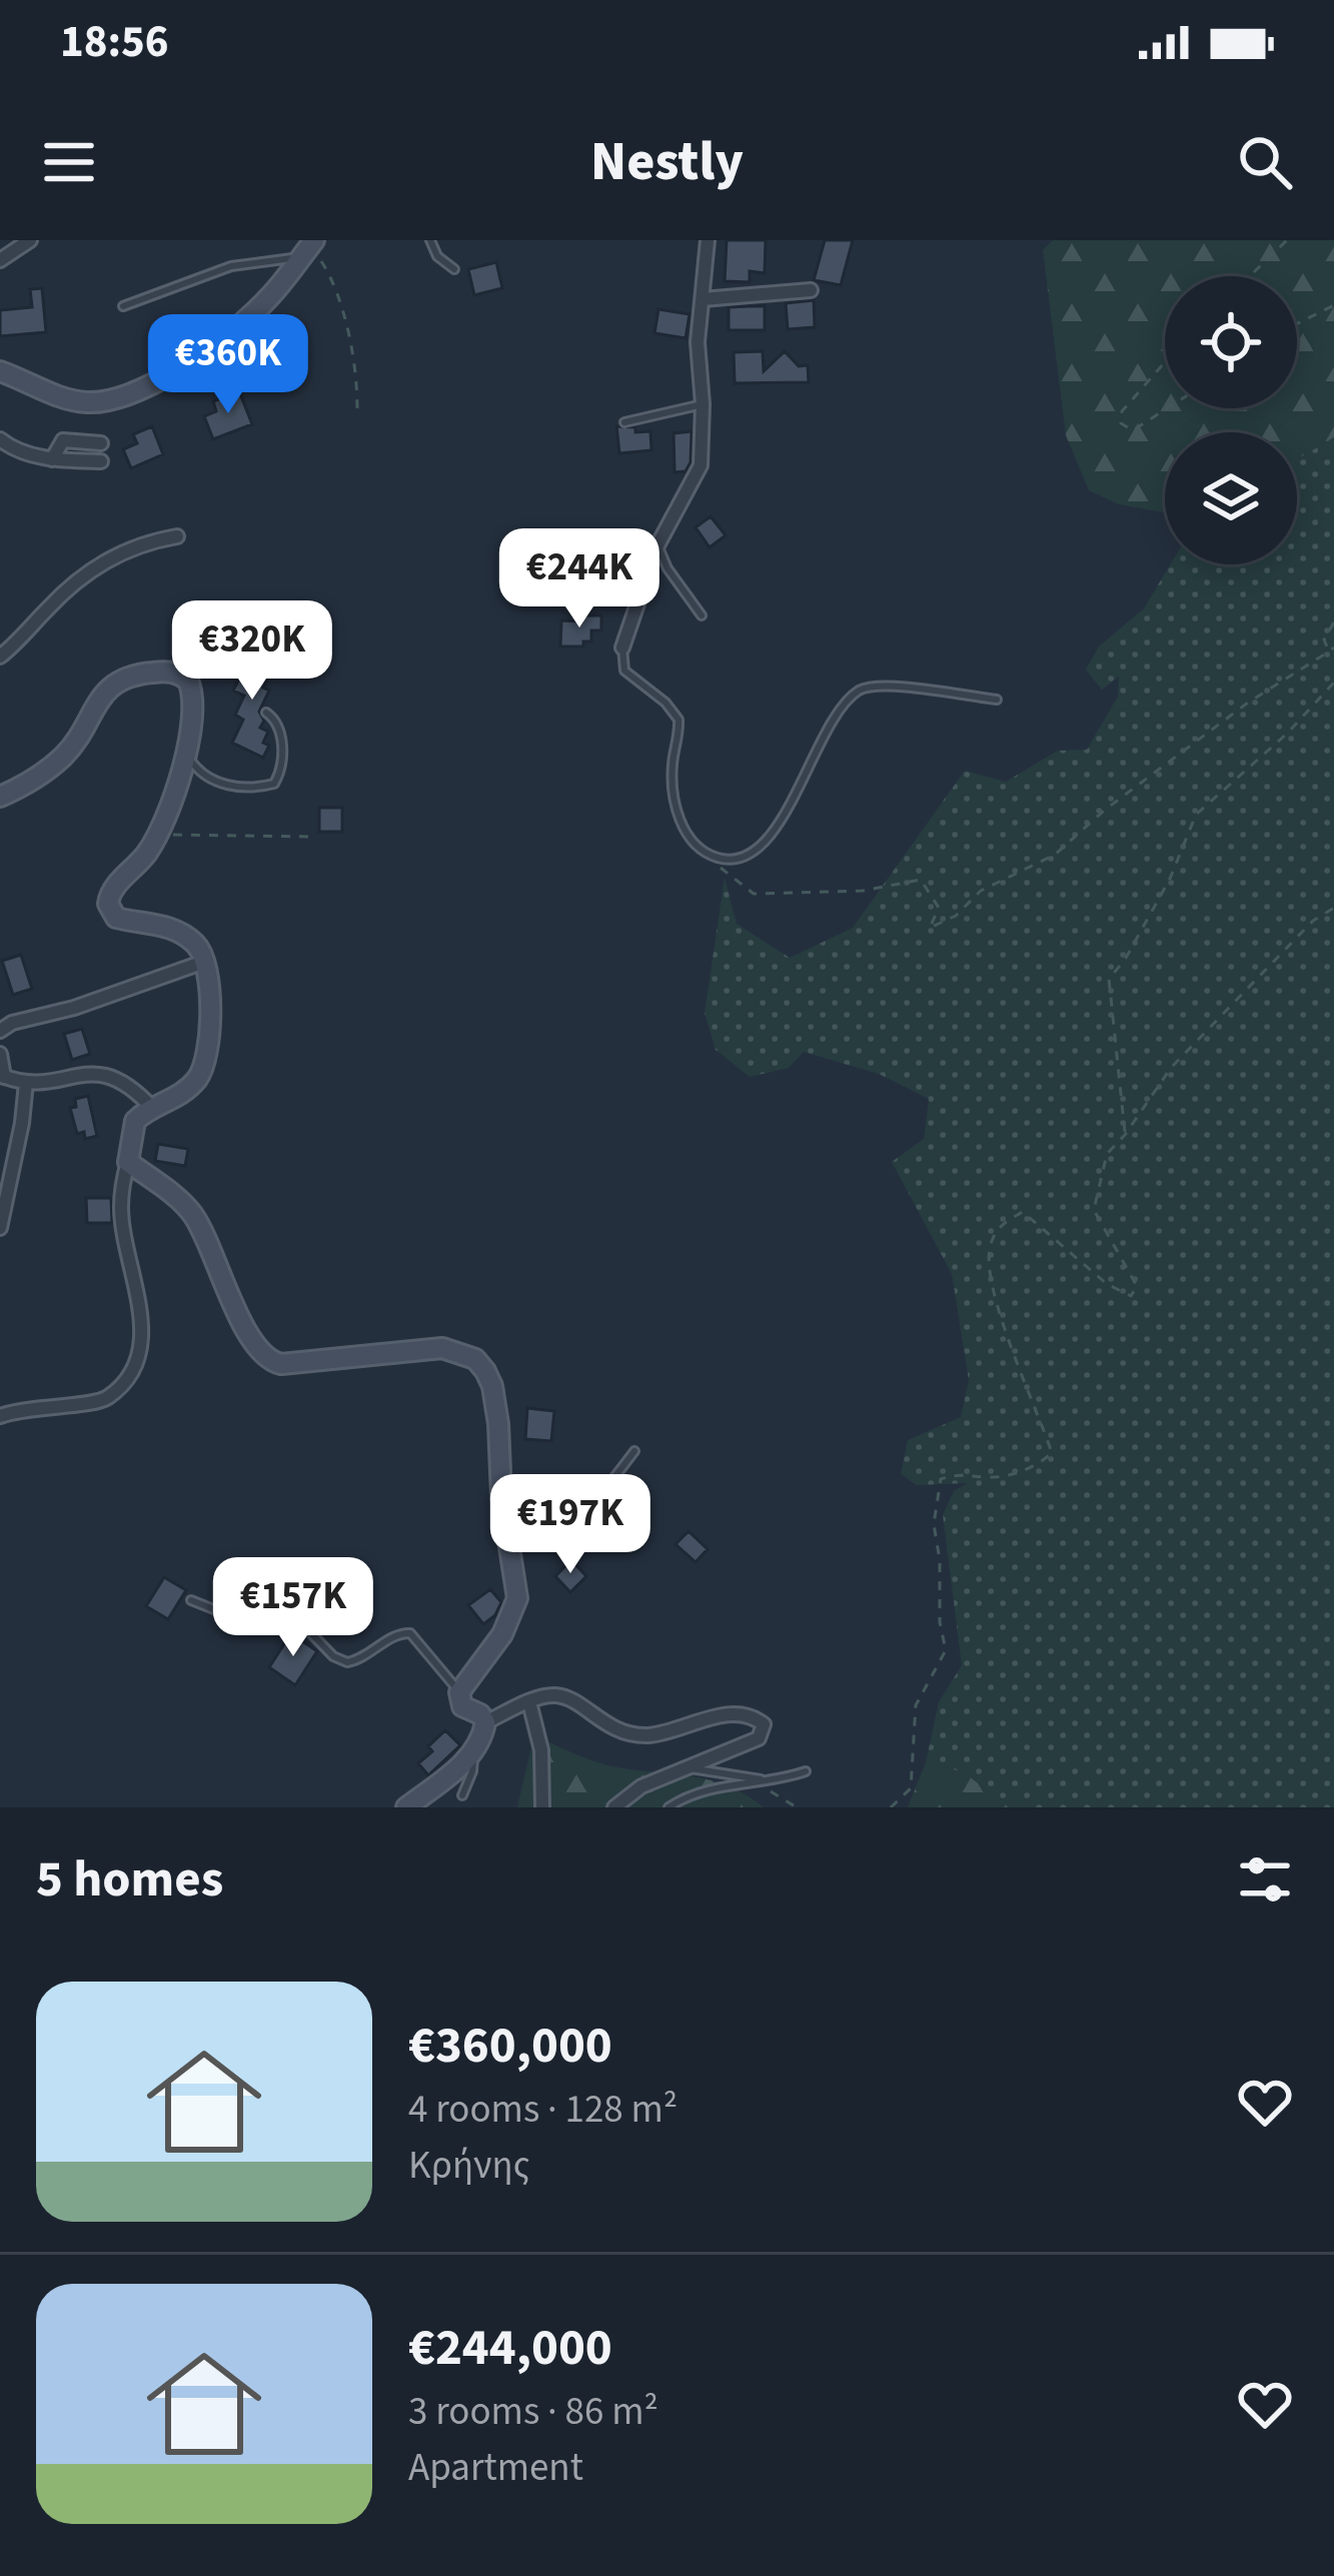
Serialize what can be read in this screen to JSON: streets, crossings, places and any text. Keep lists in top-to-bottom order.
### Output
{
  "page": {
    "status": "18:56",
    "header": "Nestly",
    "price": [
      "€360K",
      "€244K",
      "€320K",
      "€197K",
      "€157K"
    ],
    "heading": "5 homes",
    "list": [
      {
        "name": "€360,000",
        "note": "4 rooms · 128 m² · Κρήνης"
      },
      {
        "name": "€244,000",
        "note": "3 rooms · 86 m² · Apartment"
      }
    ]
  }
}
